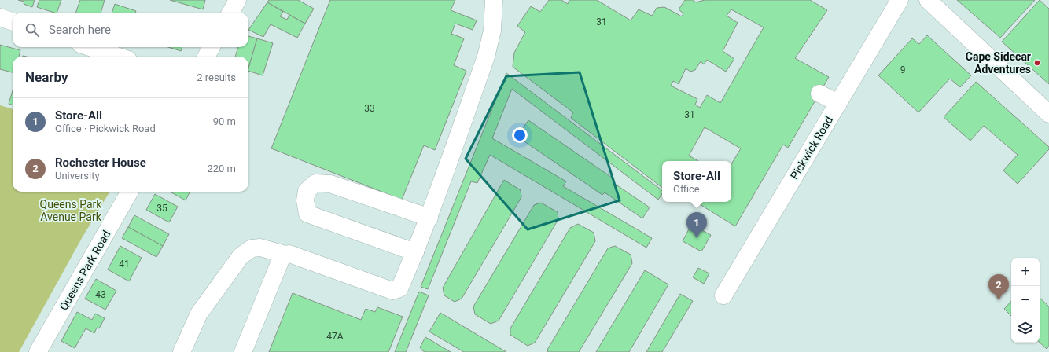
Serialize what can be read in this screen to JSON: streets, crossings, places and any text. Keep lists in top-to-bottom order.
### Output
{
  "streets": {
    "street": ["Pickwick Road", "Queens Park Road"]
  },
  "parks": ["Queens Park Avenue Park"],
  "places": ["Cape Sidecar Adventures"],
  "house_numbers": [
    "31",
    "9",
    "33",
    "31",
    "35",
    "41",
    "43",
    "47A"
  ],
  "page": {
    "search": "Search here",
    "heading": ["Nearby", "2 results"],
    "list": [
      {
        "mark": "1",
        "name": "Store-All",
        "note": "Office · Pickwick Road",
        "value": "90 m"
      },
      {
        "mark": "2",
        "name": "Rochester House",
        "note": "University",
        "value": "220 m"
      }
    ],
    "popup": ["Store-All", "Office"],
    "pins": ["1", "2"],
    "map_buttons": ["+", "−"]
  }
}
